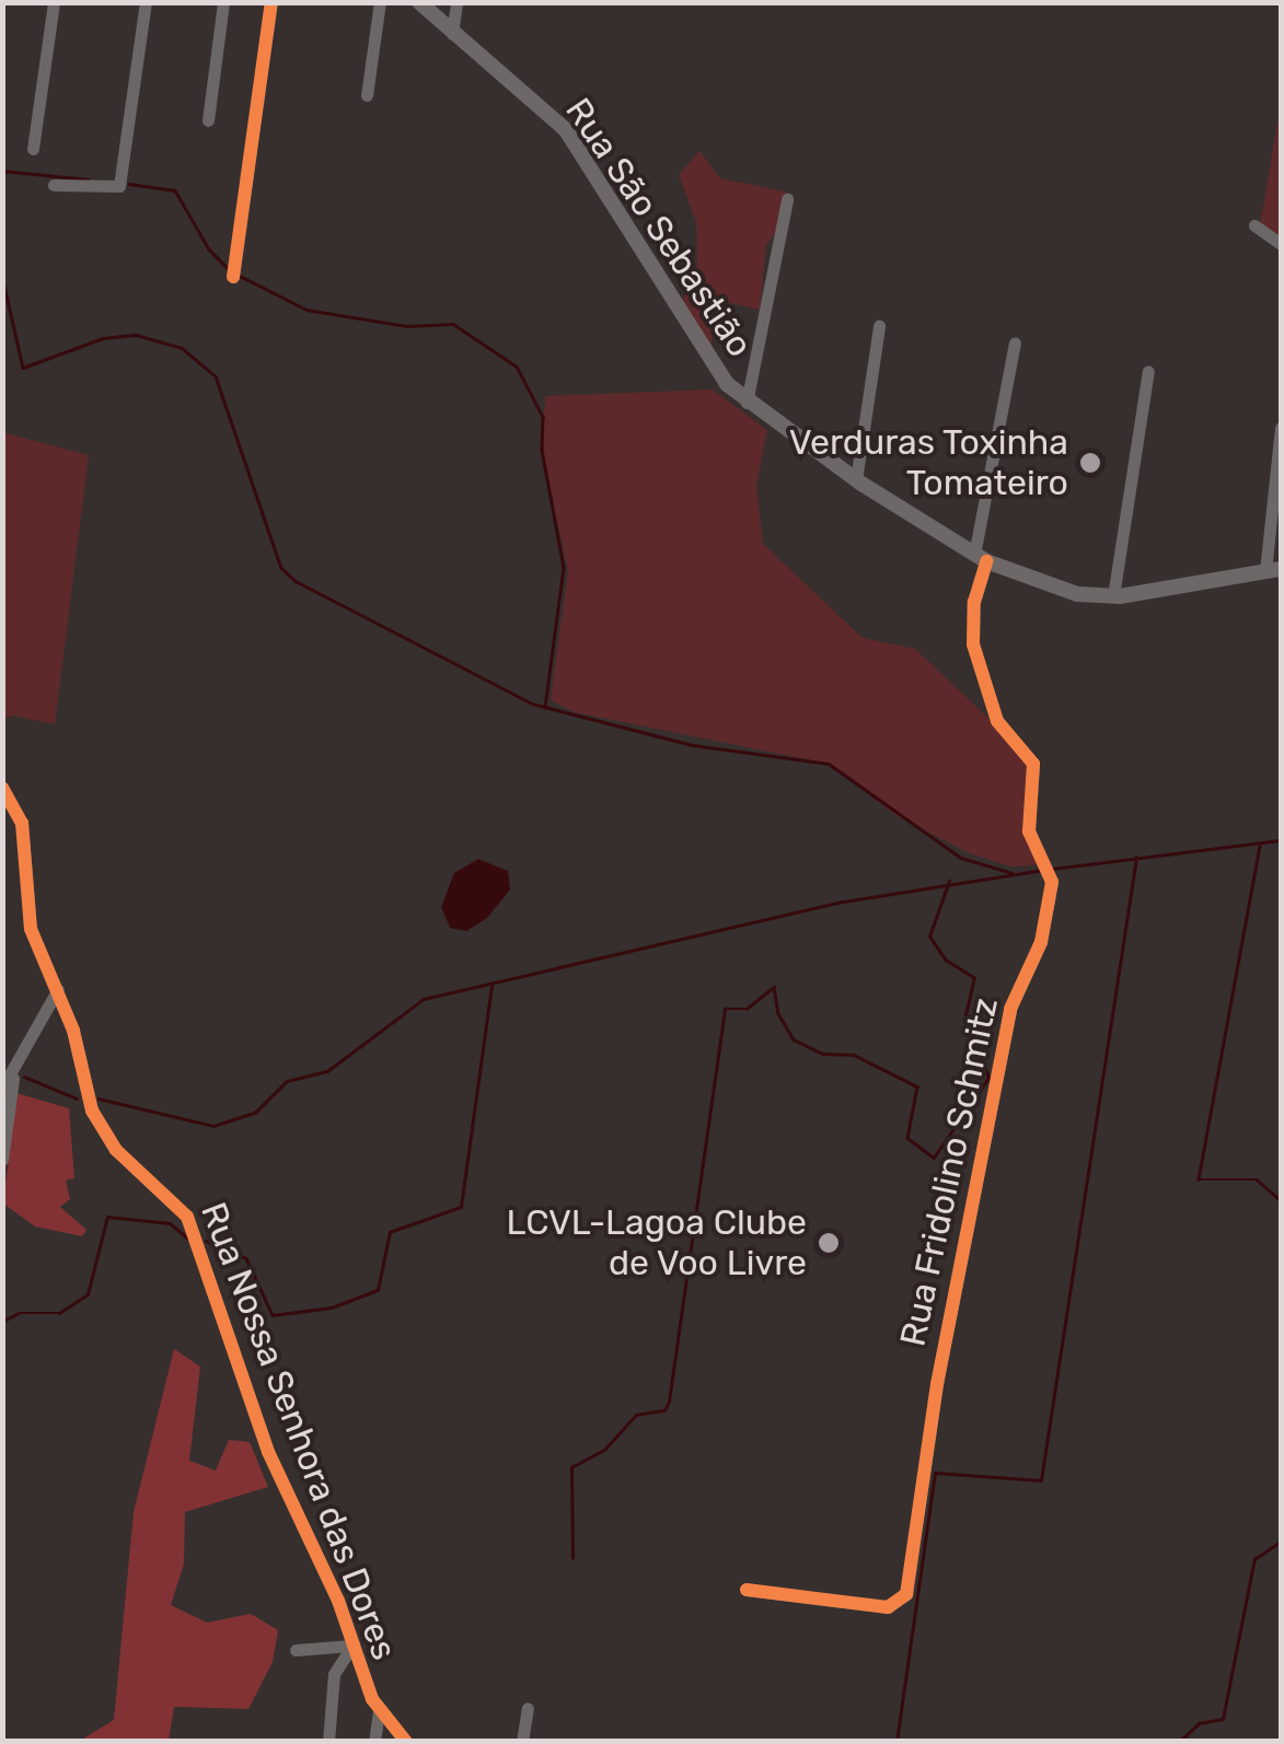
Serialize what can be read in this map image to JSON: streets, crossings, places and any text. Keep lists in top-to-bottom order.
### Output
{
  "streets": {
    "main road": ["Rua São Sebastião"],
    "street": ["Rua Fridolino Schmitz", "Rua Nossa Senhora das Dores"]
  },
  "crossings": [
    ["Rua São Sebastião", "Rua Fridolino Schmitz"]
  ],
  "places": ["Verduras Toxinha Tomateiro", "LCVL-Lagoa Clube de Voo Livre"]
}
